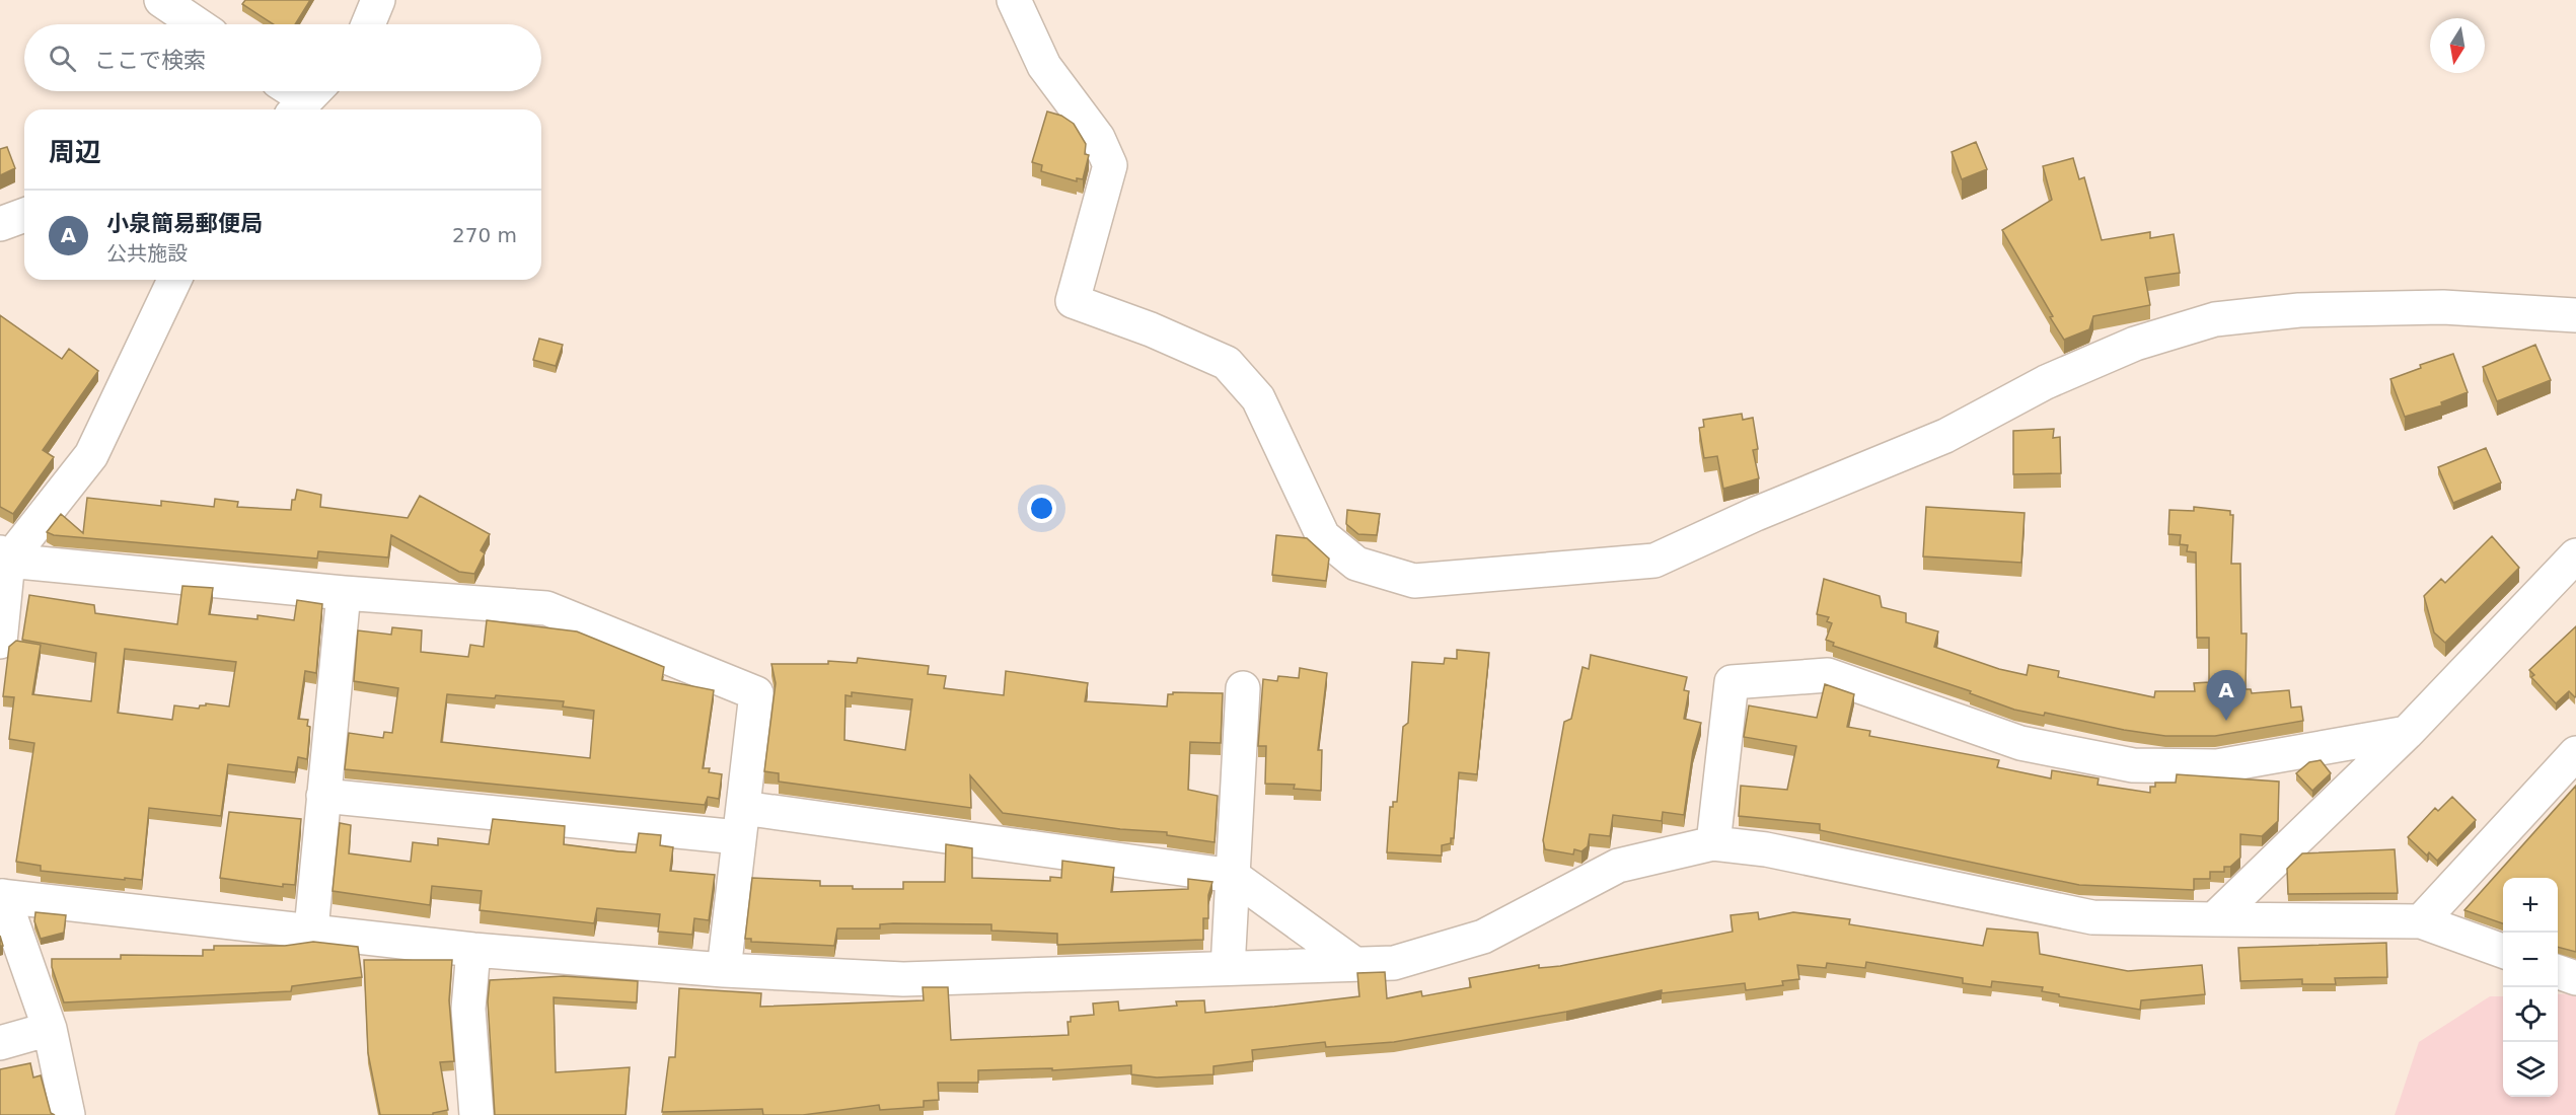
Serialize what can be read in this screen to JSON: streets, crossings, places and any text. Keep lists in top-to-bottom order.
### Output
{
  "north": "bottom",
  "page": {
    "search": "ここで検索",
    "heading": "周辺",
    "list": [
      {
        "mark": "A",
        "name": "小泉簡易郵便局",
        "note": "公共施設",
        "value": "270 m"
      }
    ],
    "pins": "A",
    "map_buttons": ["+", "−"]
  }
}
